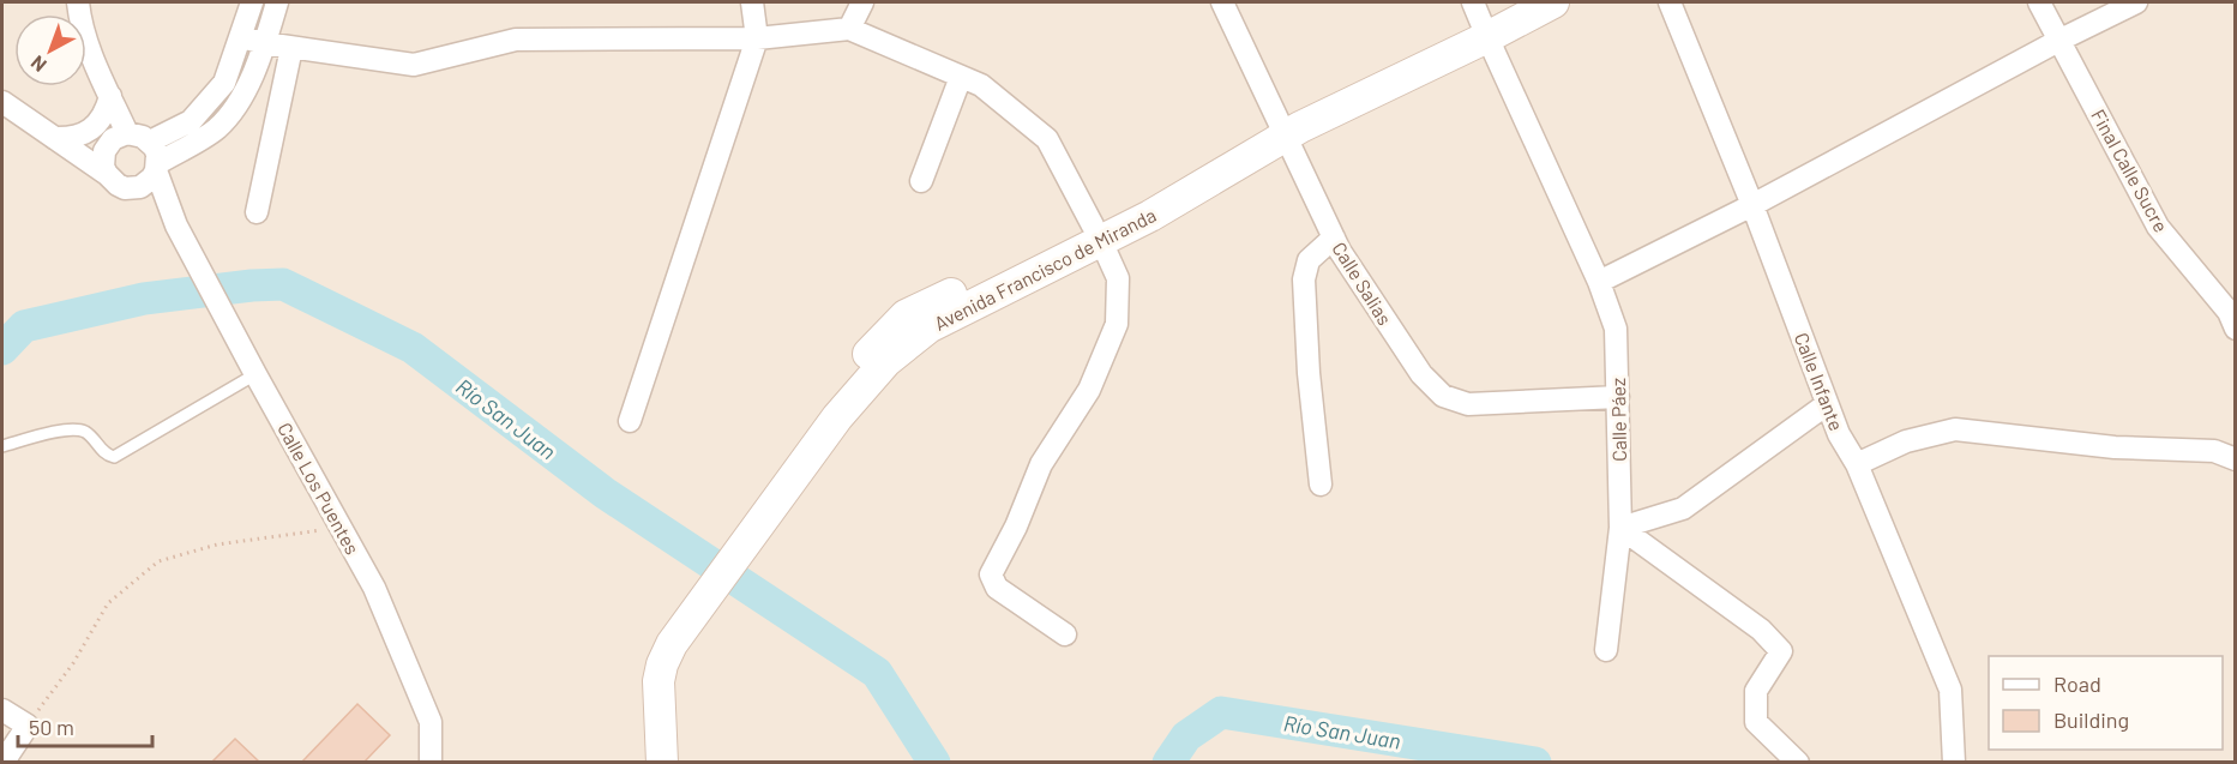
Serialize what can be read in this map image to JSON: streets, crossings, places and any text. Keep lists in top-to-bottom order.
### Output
{
  "streets": {
    "main road": ["Avenida Francisco de Miranda"],
    "street": [
      "Final Calle Sucre",
      "Calle Salias",
      "Calle Infante",
      "Calle Páez",
      "Calle Los Puentes"
    ]
  },
  "crossings": [
    ["Avenida Francisco de Miranda", "Calle Salias"],
    ["Avenida Francisco de Miranda", "Calle Páez"],
    ["Calle Salias", "Calle Páez"]
  ],
  "water": ["Río San Juan"],
  "legend": ["Road", "Building"],
  "scale_bar": "50 m",
  "north": "bottom left"
}
